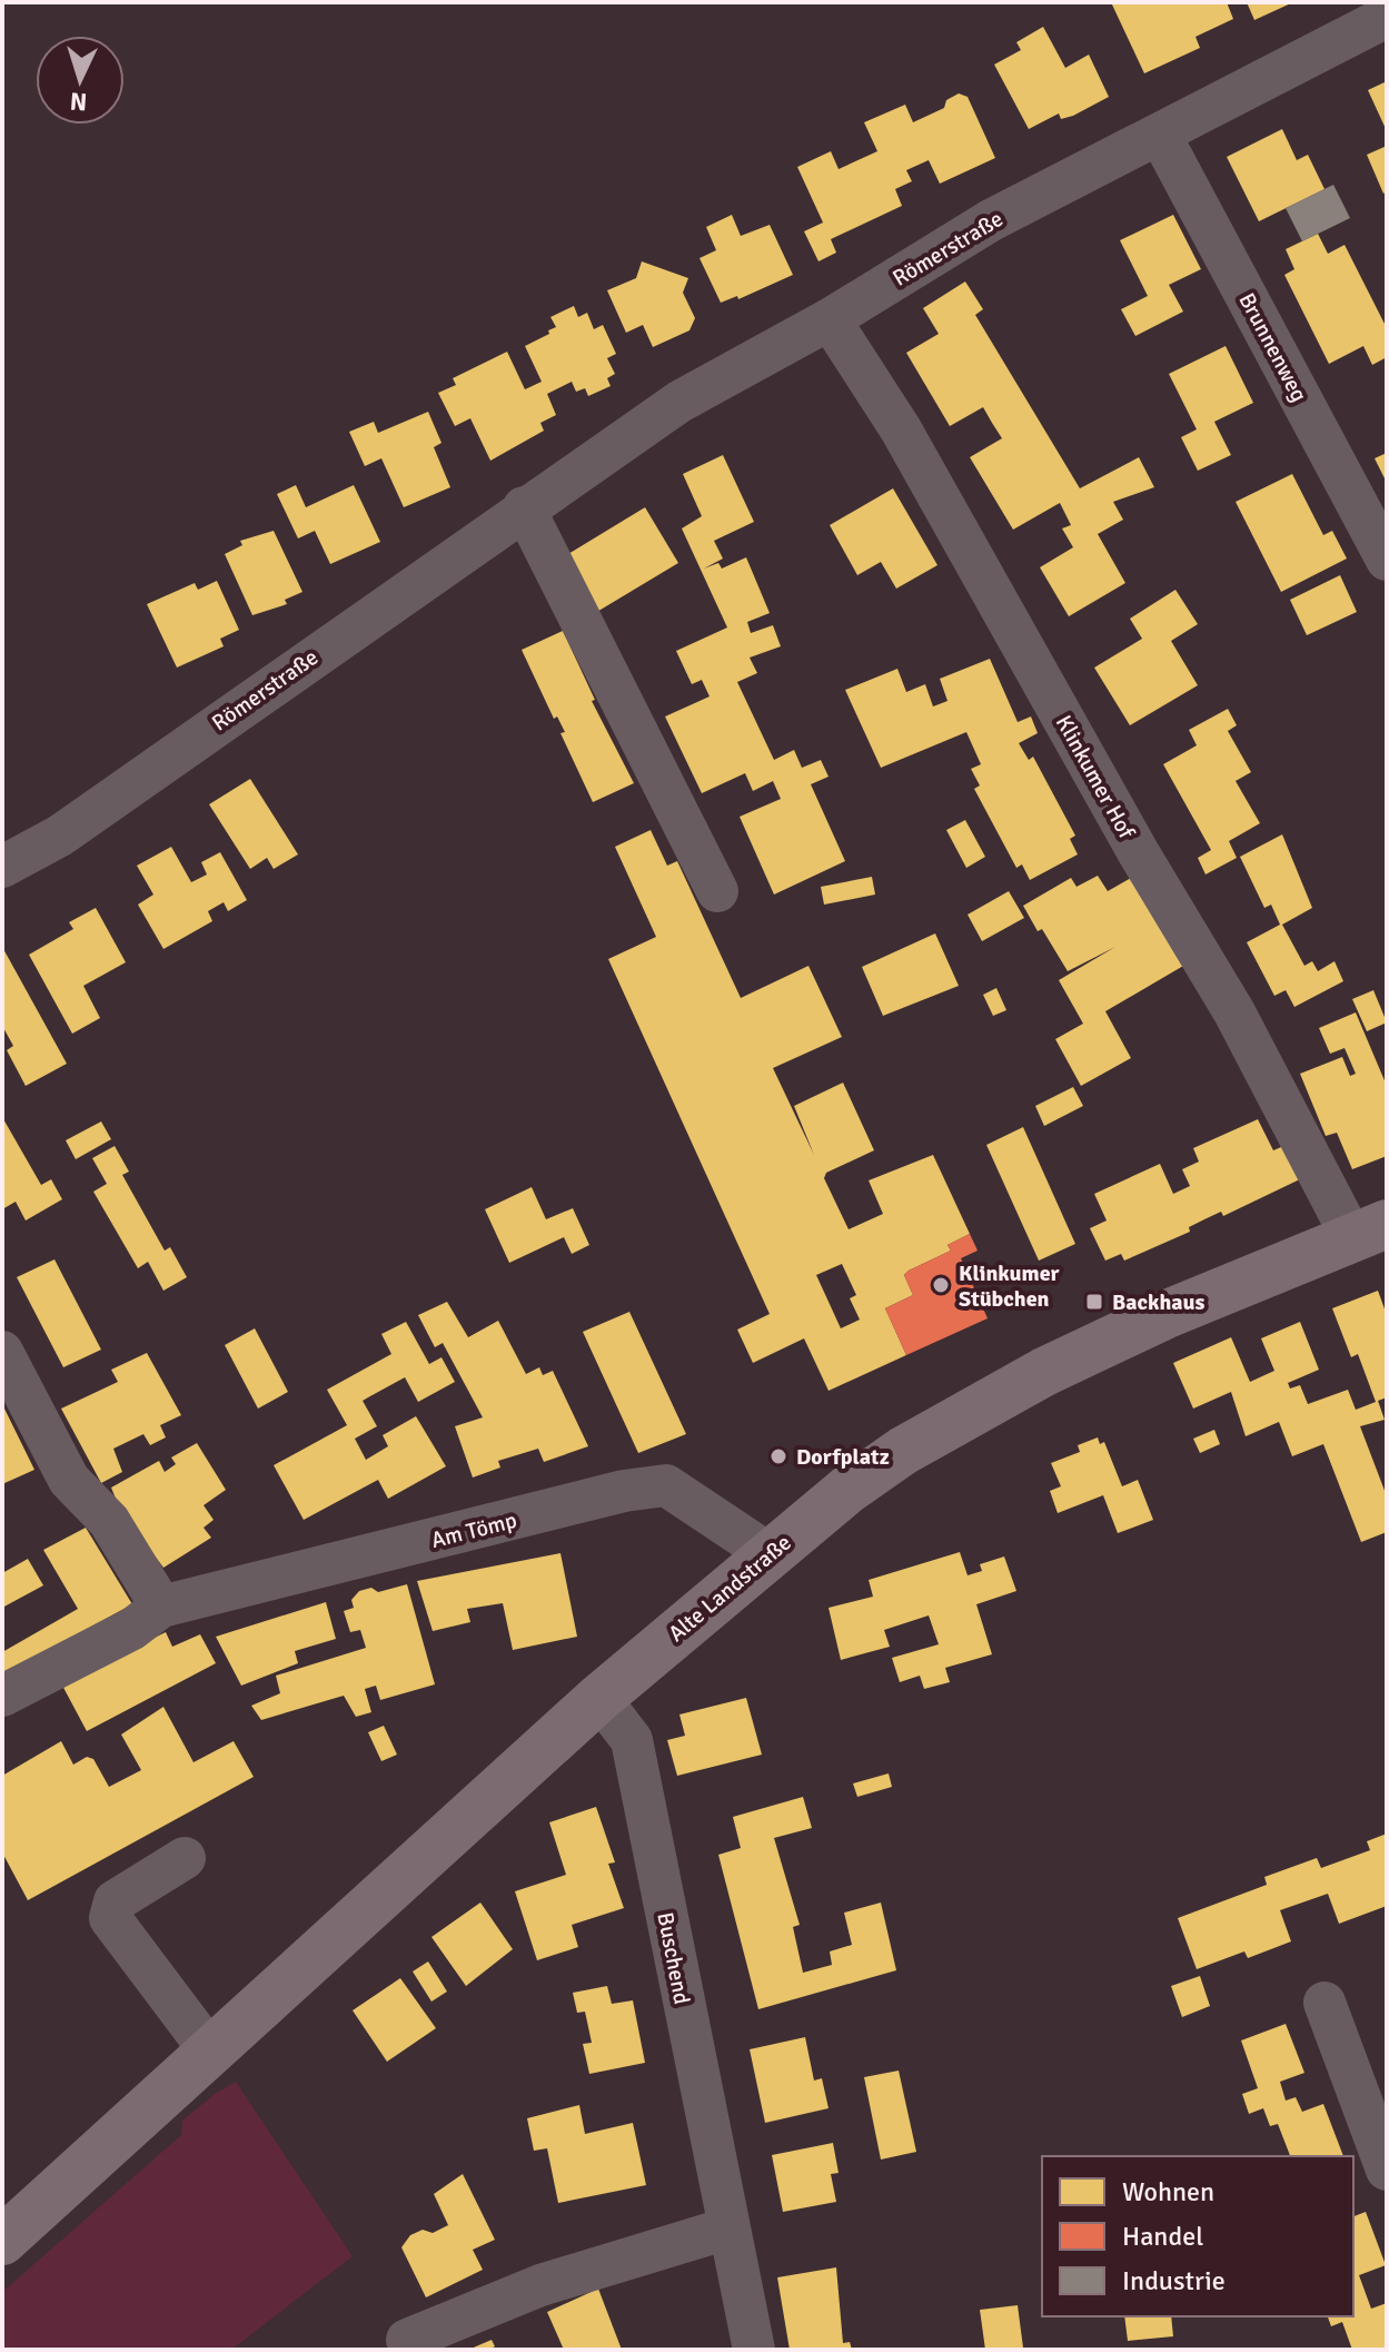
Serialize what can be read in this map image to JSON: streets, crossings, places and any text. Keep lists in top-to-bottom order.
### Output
{
  "streets": {
    "main road": ["Alte Landstraße"],
    "street": [
      "Römerstraße",
      "Brunnenweg",
      "Klinkumer Hof",
      "Am Tömp",
      "Buschend"
    ]
  },
  "crossings": [
    ["Römerstraße", "Brunnenweg"],
    ["Römerstraße", "Klinkumer Hof"],
    ["Klinkumer Hof", "Alte Landstraße"],
    ["Am Tömp", "Alte Landstraße"],
    ["Alte Landstraße", "Buschend"]
  ],
  "places": {
    "other": ["Klinkumer Stübchen", "Dorfplatz"],
    "transit": ["Backhaus"]
  },
  "legend": ["Wohnen", "Handel", "Industrie"],
  "north": "bottom"
}
